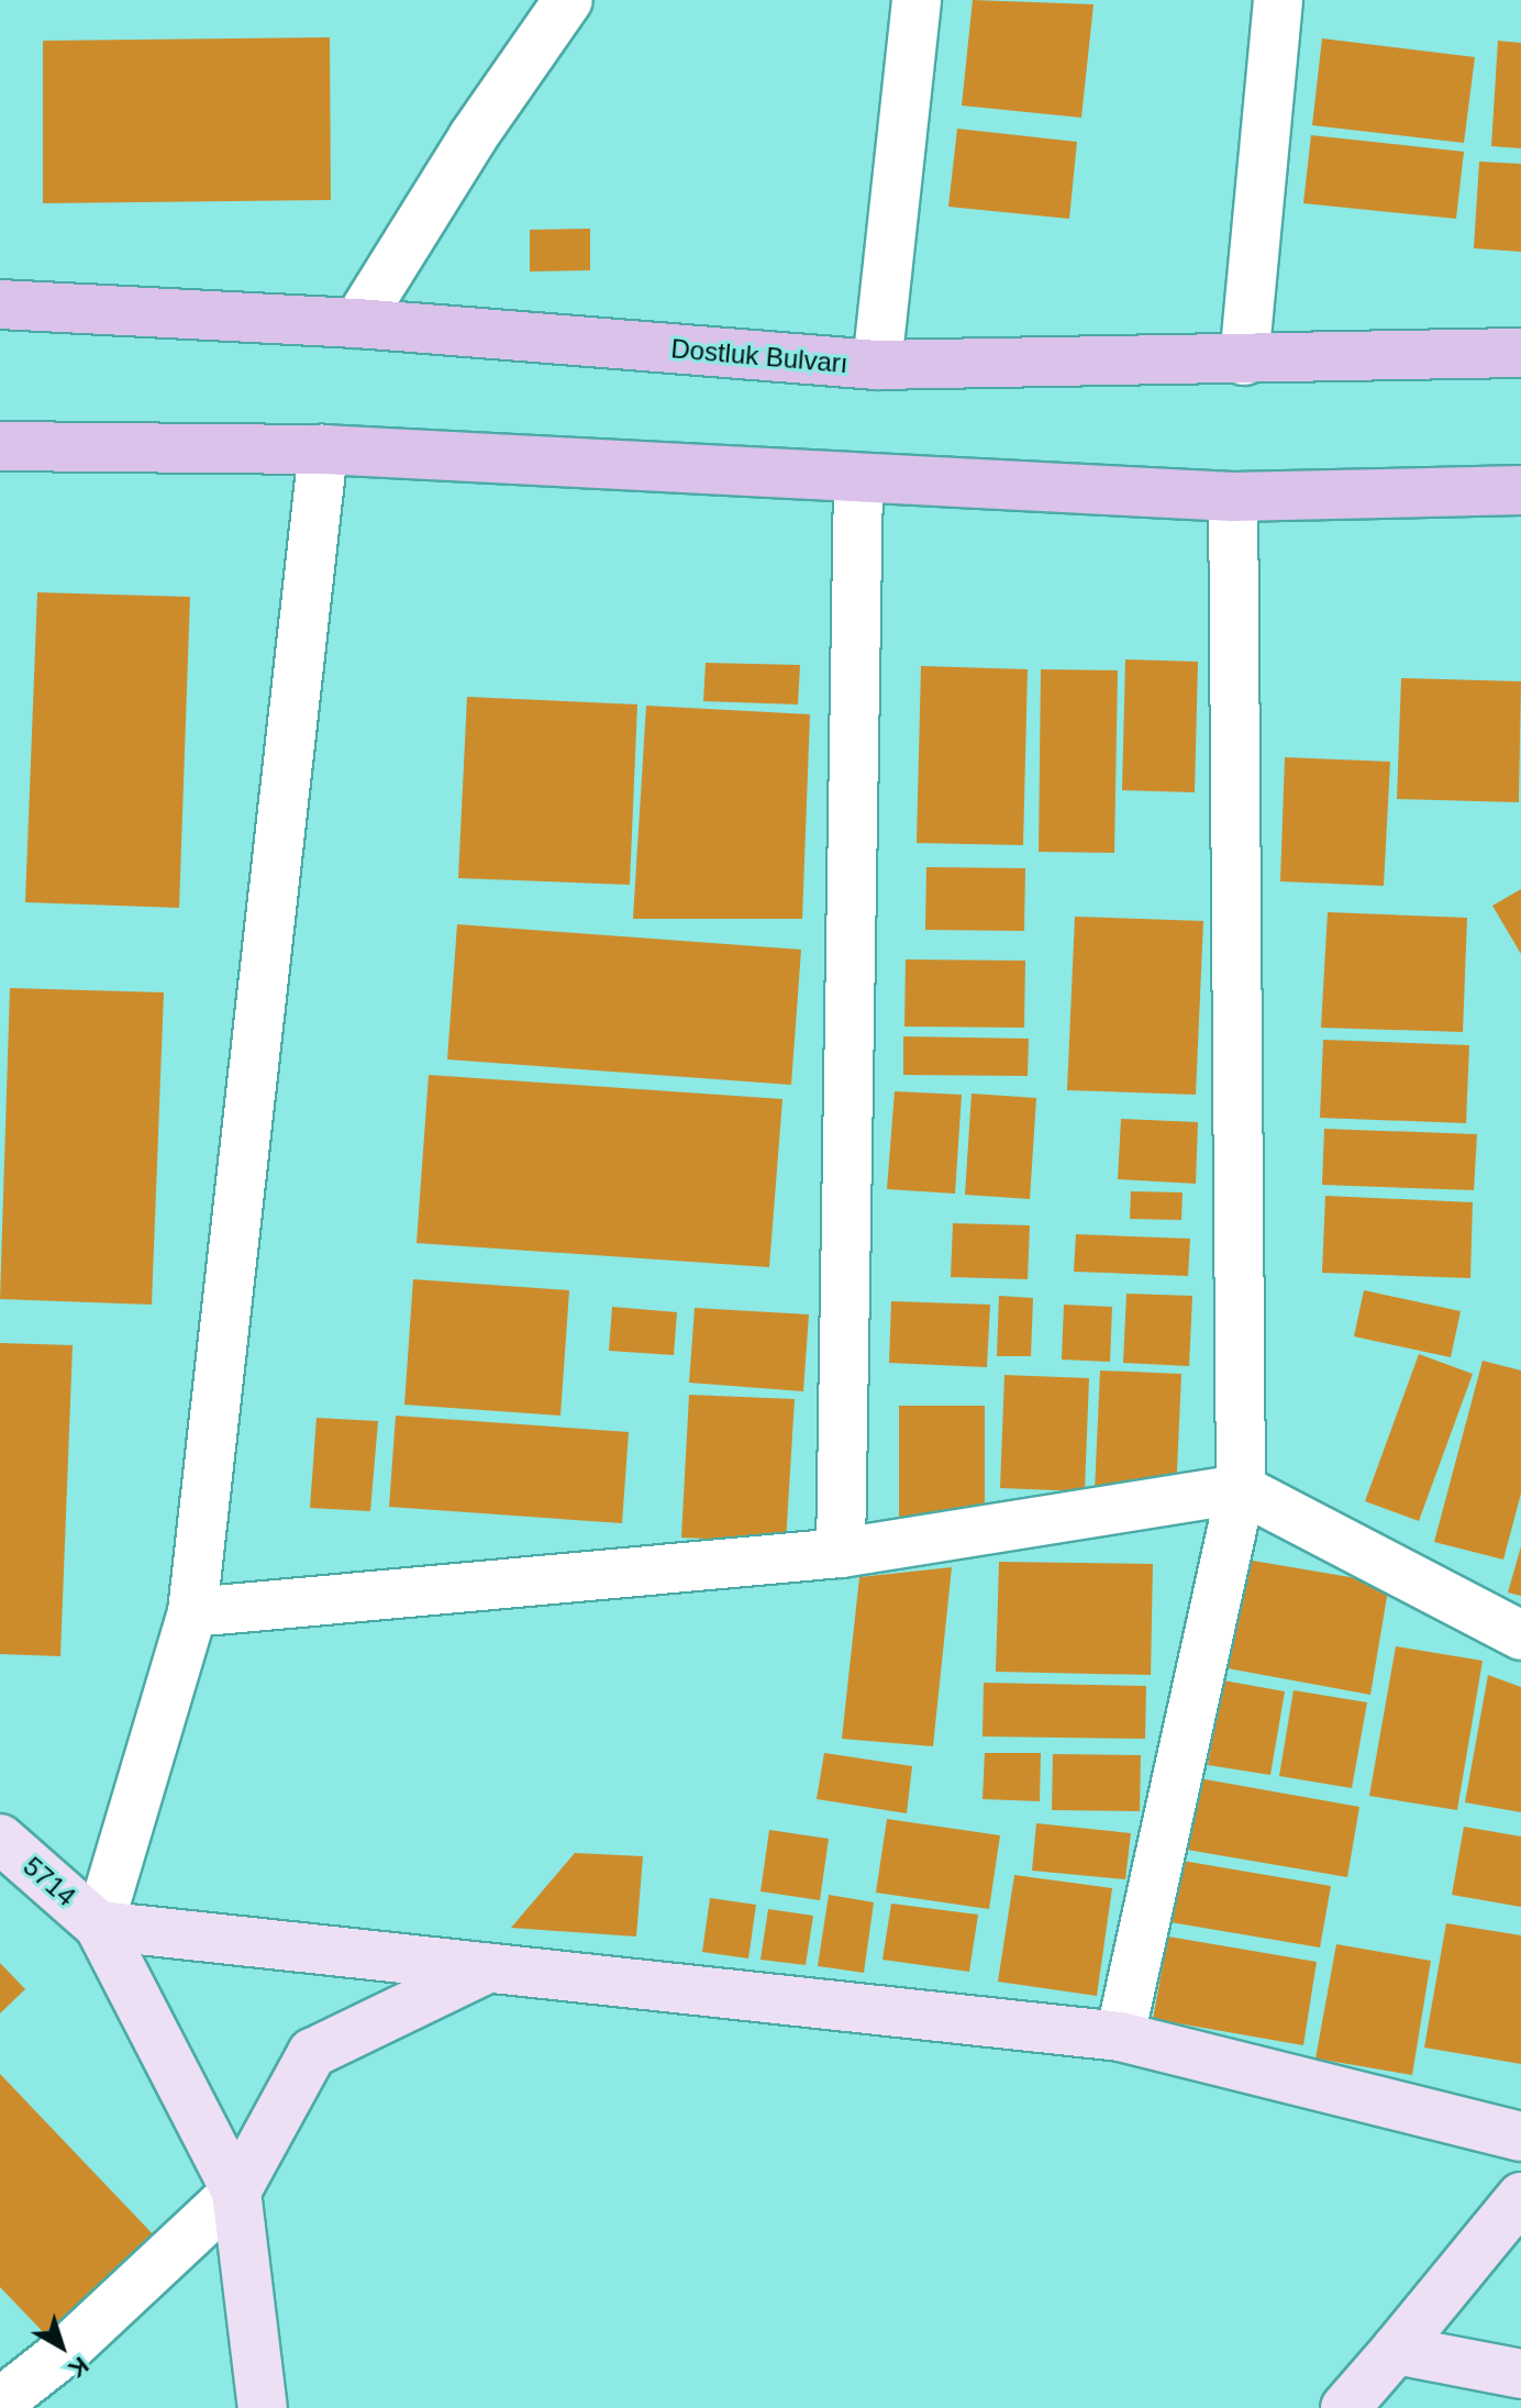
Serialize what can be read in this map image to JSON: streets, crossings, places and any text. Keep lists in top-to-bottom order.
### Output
{
  "streets": {
    "main road": ["Dostluk Bulvarı"],
    "street": ["5714"]
  },
  "north": "bottom right"
}
